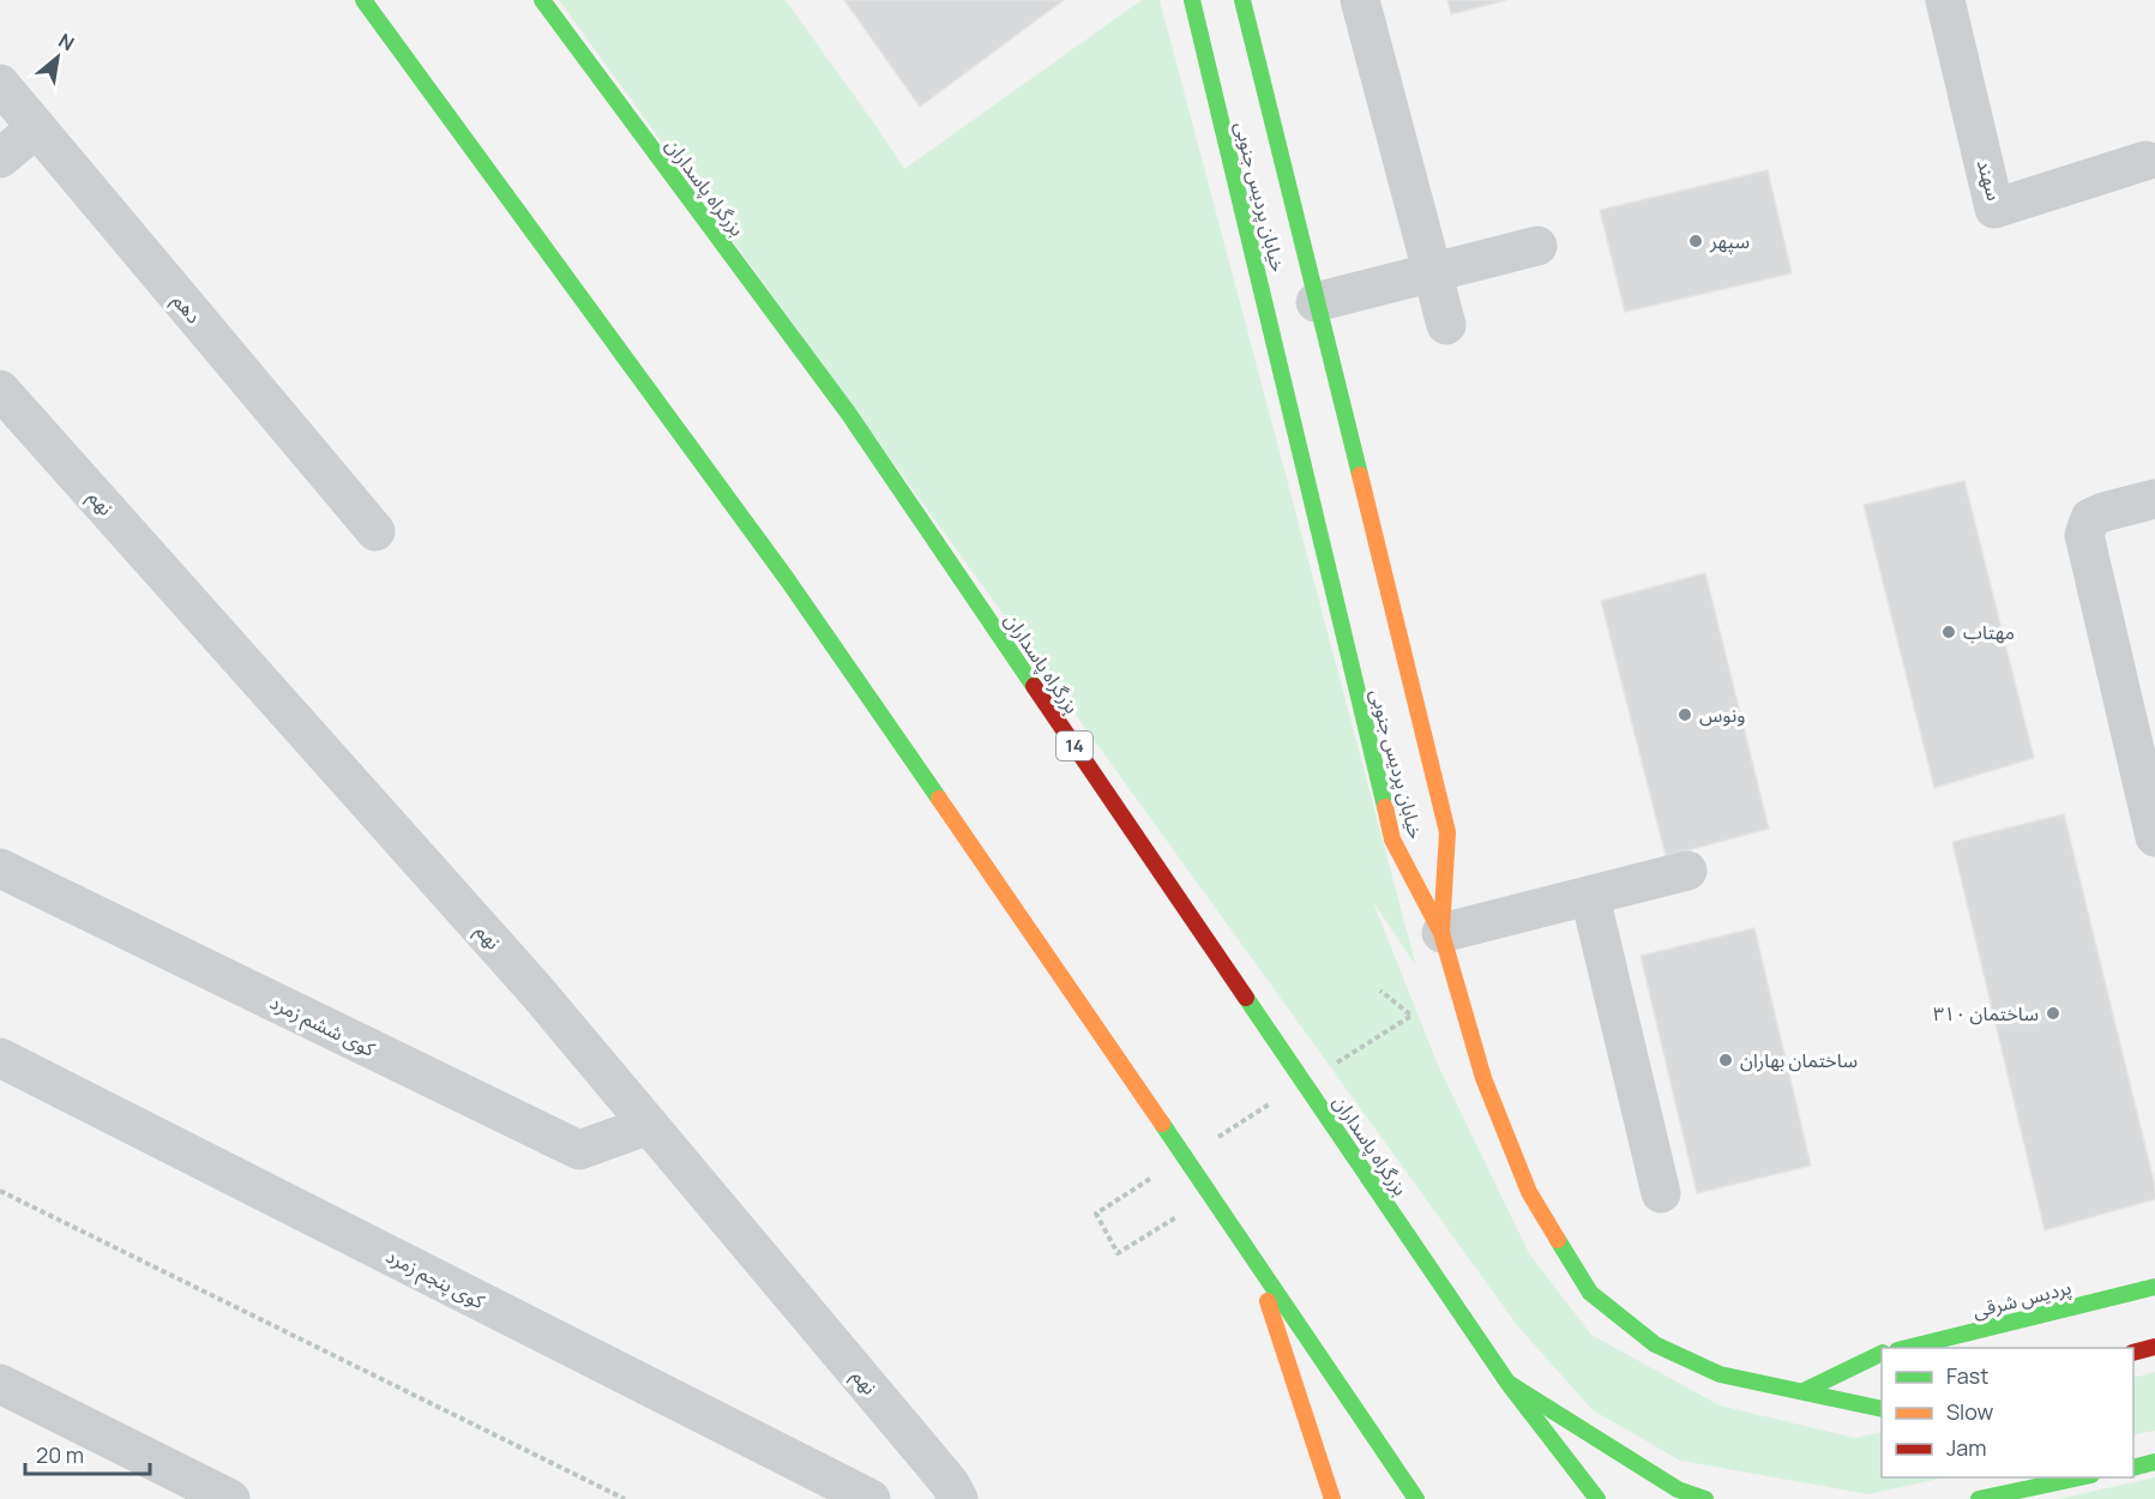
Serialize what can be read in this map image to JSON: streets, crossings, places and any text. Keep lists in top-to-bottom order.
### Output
{
  "streets": {
    "main road": [
      "بزرگراه پاسداران",
      "خیابان پردیس جنوبی",
      "14",
      "پردیس شرقی"
    ],
    "street": [
      "سهند",
      "دهم",
      "نهم",
      "کوی ششم زمرد",
      "کوی پنجم زمرد"
    ]
  },
  "crossings": [
    ["نهم", "کوی ششم زمرد"]
  ],
  "places": [
    "سپهر",
    "مهتاب",
    "ونوس",
    "ساختمان ۳۱۰",
    "ساختمان بهاران"
  ],
  "legend": ["Fast", "Slow", "Jam"],
  "scale_bar": "20 m",
  "north": "top right"
}
